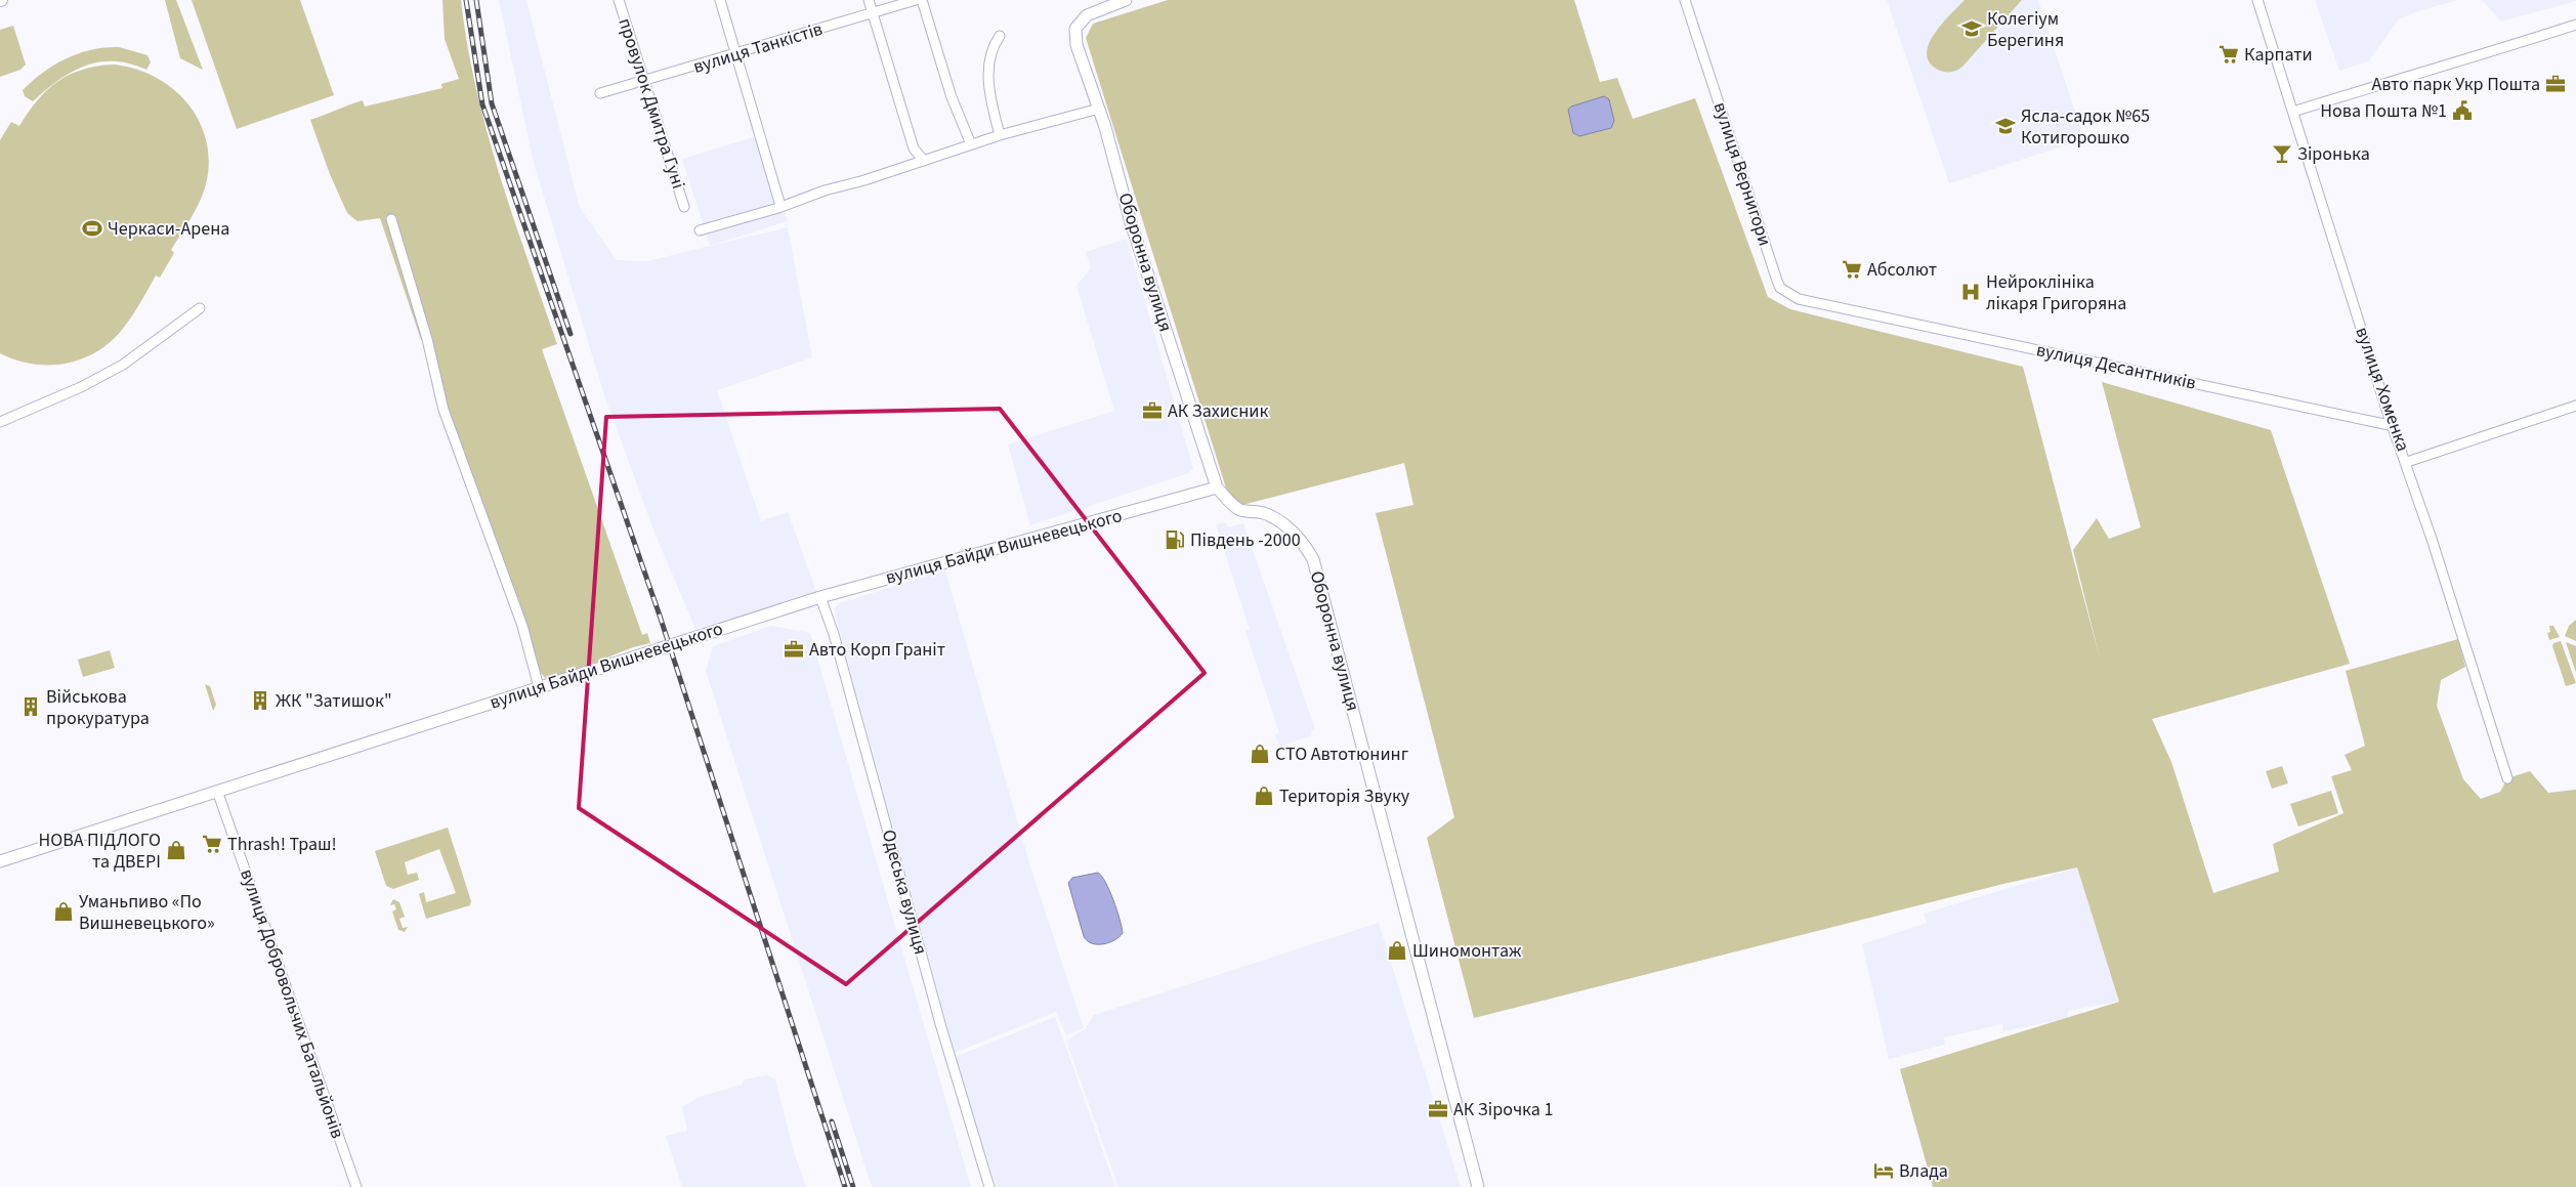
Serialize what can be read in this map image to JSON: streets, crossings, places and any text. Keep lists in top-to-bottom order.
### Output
{
  "streets": {
    "street": [
      "вулиця Танкістів",
      "провулок Дмитра Гуні",
      "вулиця Вернигори",
      "Оборонна вулиця",
      "вулиця Десантників",
      "вулиця Хоменка",
      "вулиця Байди Вишневецького",
      "Одеська вулиця",
      "вулиця Добровольчих Батальйонів"
    ]
  },
  "crossings": [
    ["вулиця Танкістів", "провулок Дмитра Гуні"],
    ["вулиця Вернигори", "вулиця Десантників"],
    ["Оборонна вулиця", "вулиця Байди Вишневецького"],
    ["вулиця Десантників", "вулиця Хоменка"],
    ["вулиця Байди Вишневецького", "Одеська вулиця"],
    ["вулиця Байди Вишневецького", "вулиця Добровольчих Батальйонів"]
  ],
  "places": {
    "school or university": ["Колегіум Берегиня", "Ясла-садок №65 Котигорошко"],
    "supermarket": ["Карпати", "Абсолют", "Thrash! Траш!"],
    "office": [
      "Авто парк Укр Пошта",
      "АК Захисник",
      "Авто Корп Граніт",
      "АК Зірочка 1"
    ],
    "public building": ["Нова Пошта №1"],
    "bar": ["Зіронька"],
    "sports": ["Черкаси-Арена"],
    "hospital": ["Нейроклініка лікаря Григоряна"],
    "fuel station": ["Південь -2000"],
    "building": ["ЖК \"Затишок\"", "Військова прокуратура"],
    "shop": [
      "СТО Автотюнинг",
      "Територія Звуку",
      "НОВА ПІДЛОГО та ДВЕРІ",
      "Уманьпиво «По Вишневецького»",
      "Шиномонтаж"
    ],
    "hotel": ["Влада"]
  }
}
